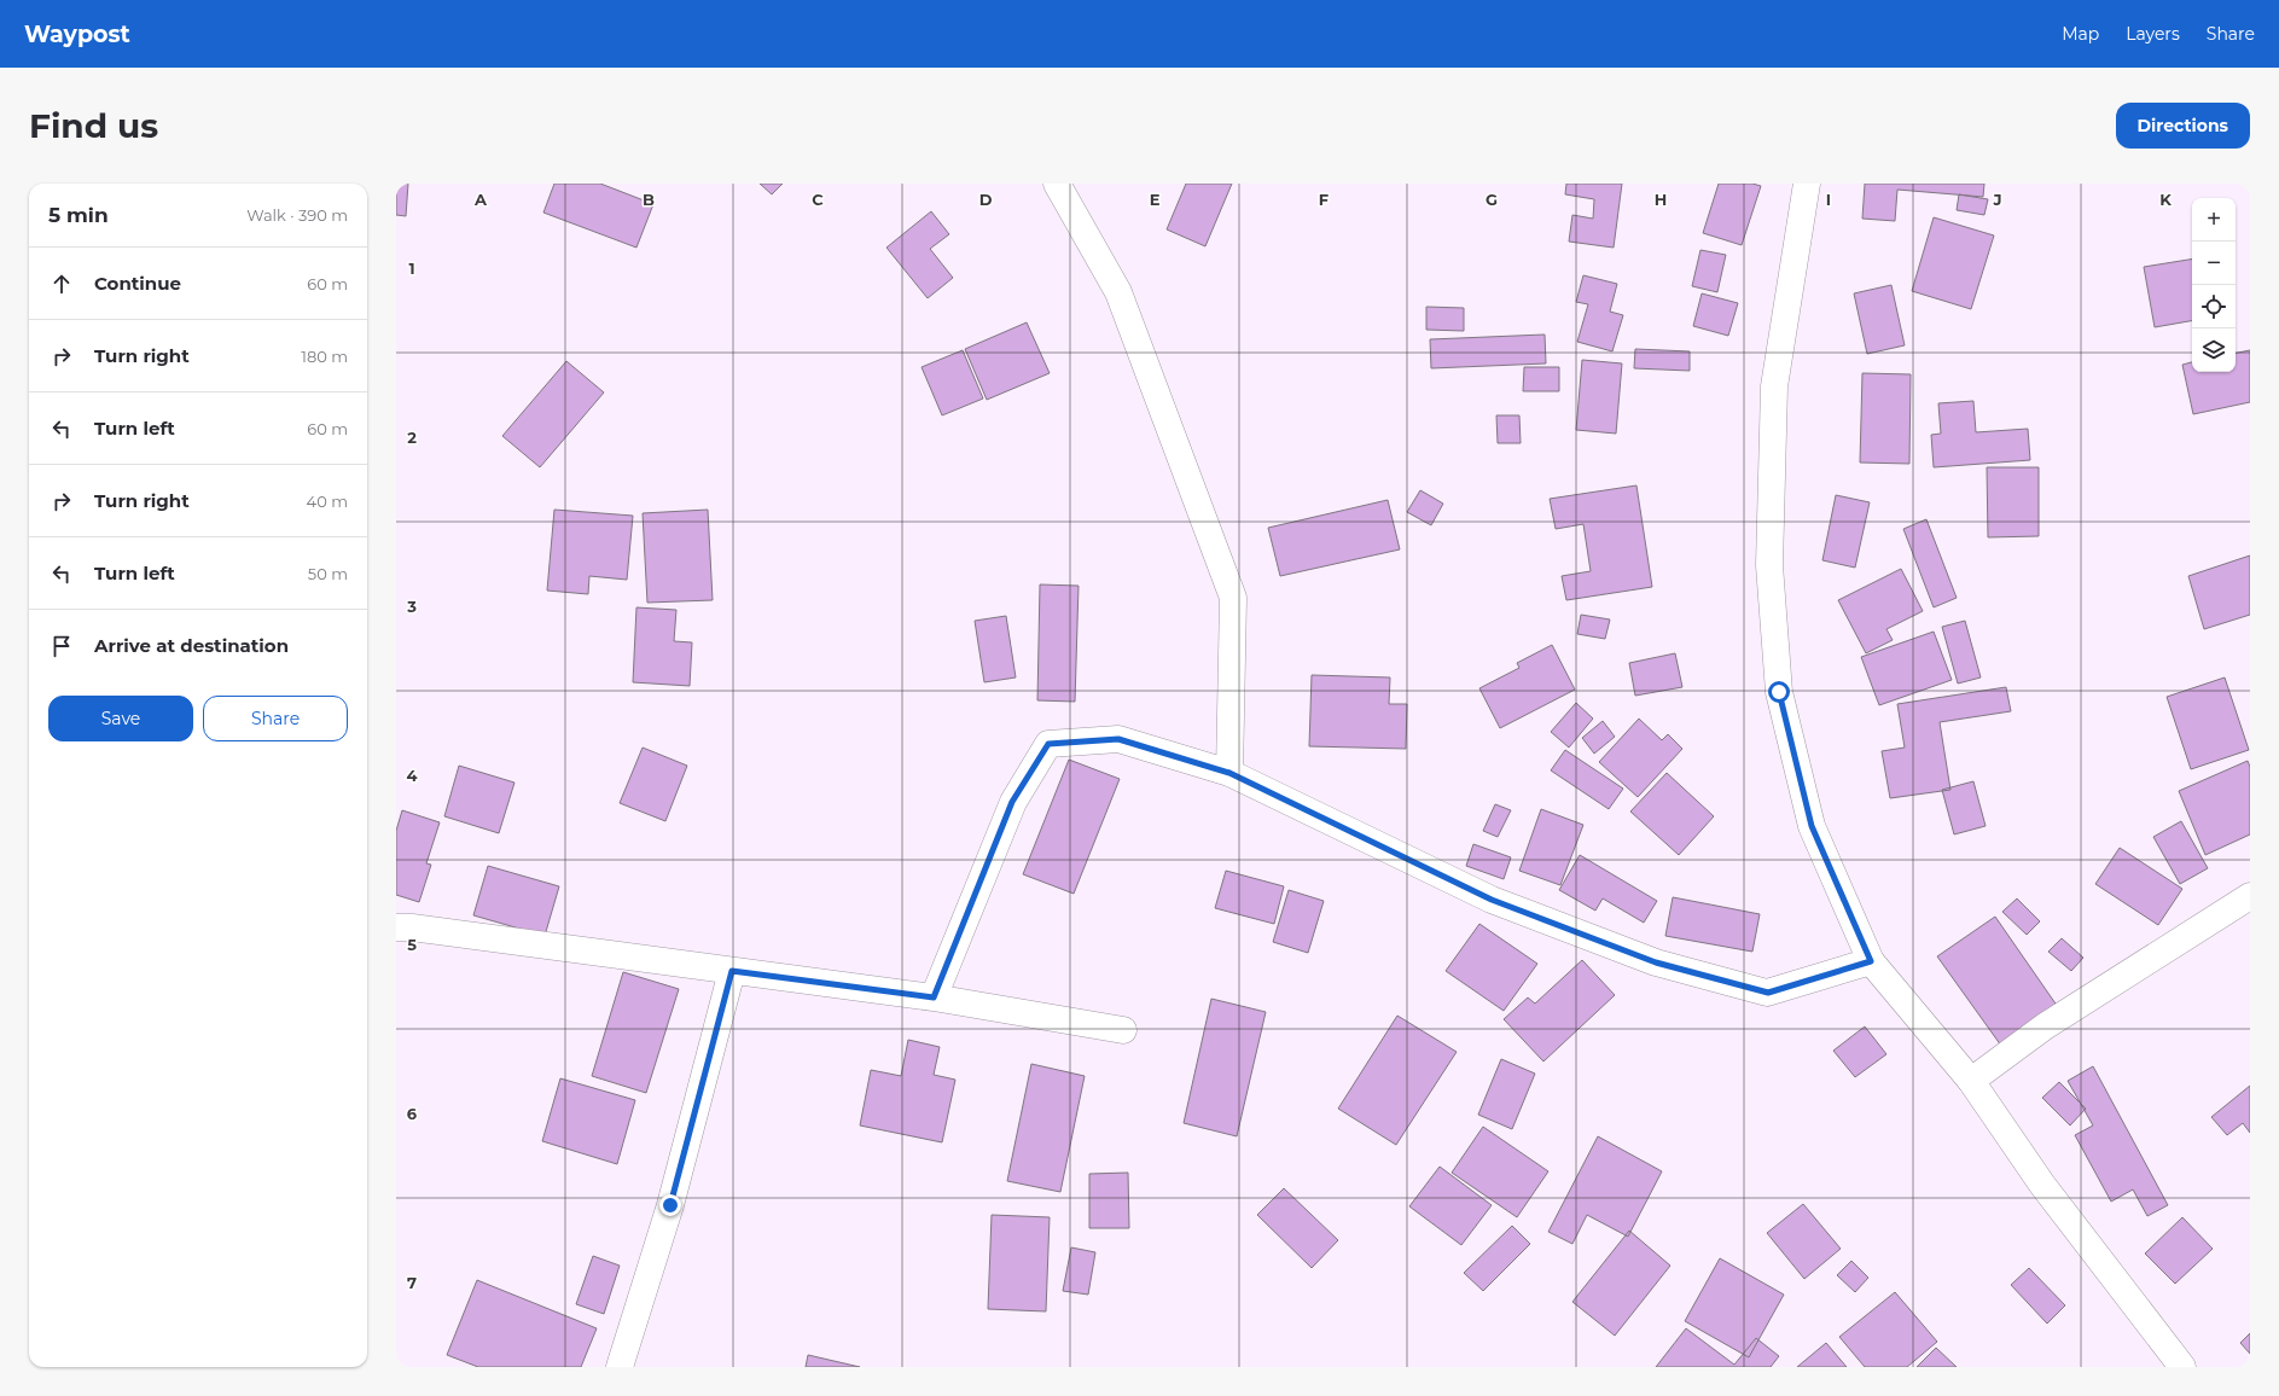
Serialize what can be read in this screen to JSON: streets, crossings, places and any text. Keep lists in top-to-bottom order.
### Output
{
  "page": {
    "header": "Waypost",
    "nav": ["Map", "Layers", "Share"],
    "buttons": [
      "Directions",
      ["Save", "Share"]
    ],
    "title": "Find us",
    "heading": ["5 min", "Walk · 390 m"],
    "map_buttons": ["+", "−"],
    "list": [
      ["Continue", "60 m"],
      ["Turn right", "180 m"],
      ["Turn left", "60 m"],
      ["Turn right", "40 m"],
      ["Turn left", "50 m"],
      "Arrive at destination"
    ]
  },
  "grid": {
    "columns": [
      "A",
      "B",
      "C",
      "D",
      "E",
      "F",
      "G",
      "H",
      "I",
      "J",
      "K"
    ],
    "rows": [
      "1",
      "2",
      "3",
      "4",
      "5",
      "6",
      "7"
    ]
  }
}
